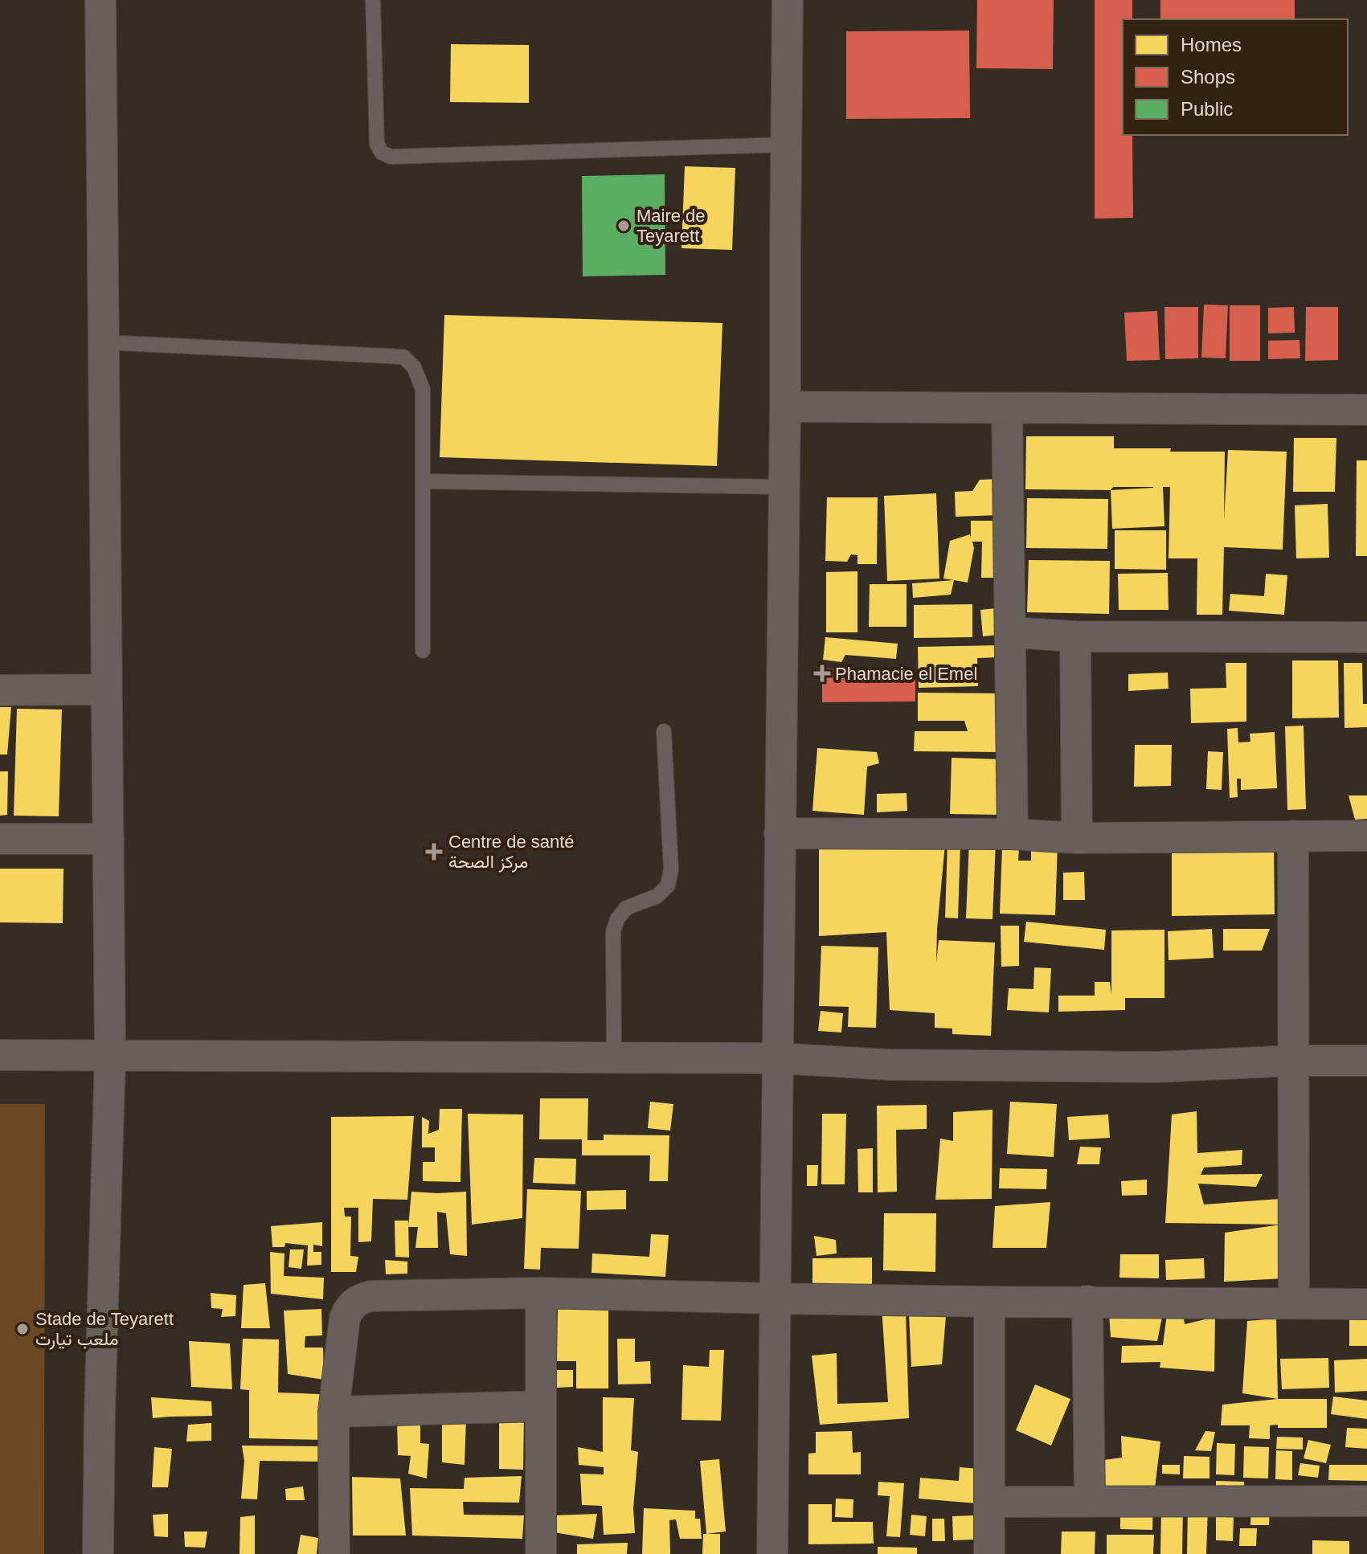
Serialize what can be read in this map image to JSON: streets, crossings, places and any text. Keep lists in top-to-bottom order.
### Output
{
  "places": {
    "other": ["Maire de Teyarett", "Stade de Teyarett ملعب تيارت"],
    "health": ["Phamacie el Emel", "Centre de santé مركز الصحة"]
  },
  "legend": ["Homes", "Shops", "Public"]
}
